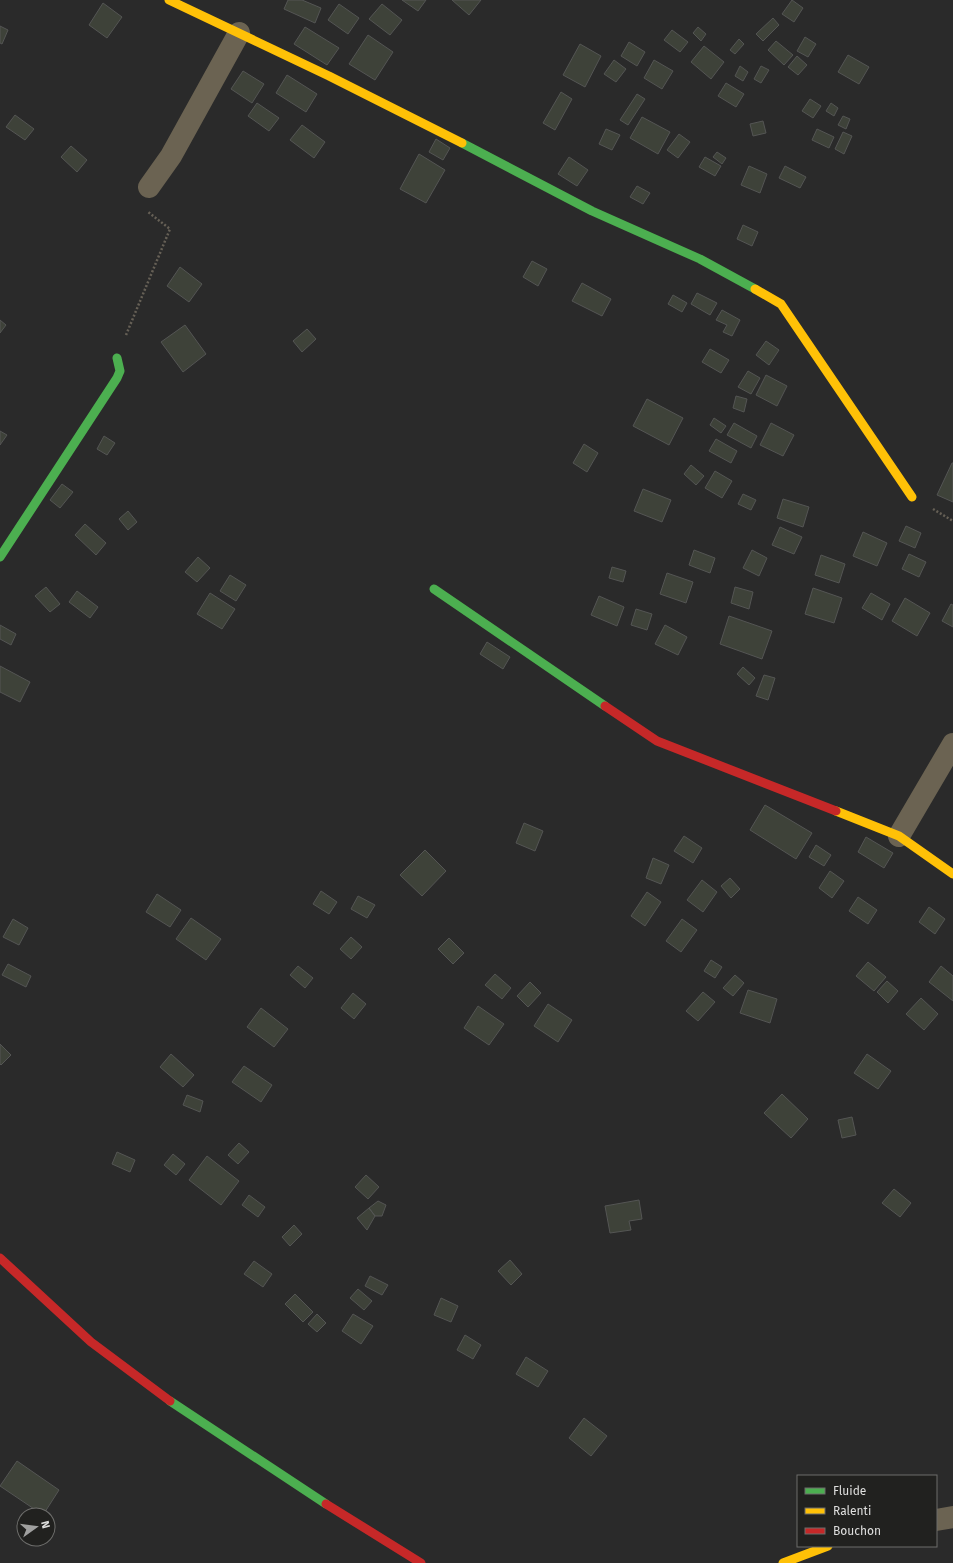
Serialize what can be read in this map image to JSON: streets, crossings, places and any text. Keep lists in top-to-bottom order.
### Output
{
  "legend": ["Fluide", "Ralenti", "Bouchon"],
  "north": "right"
}
